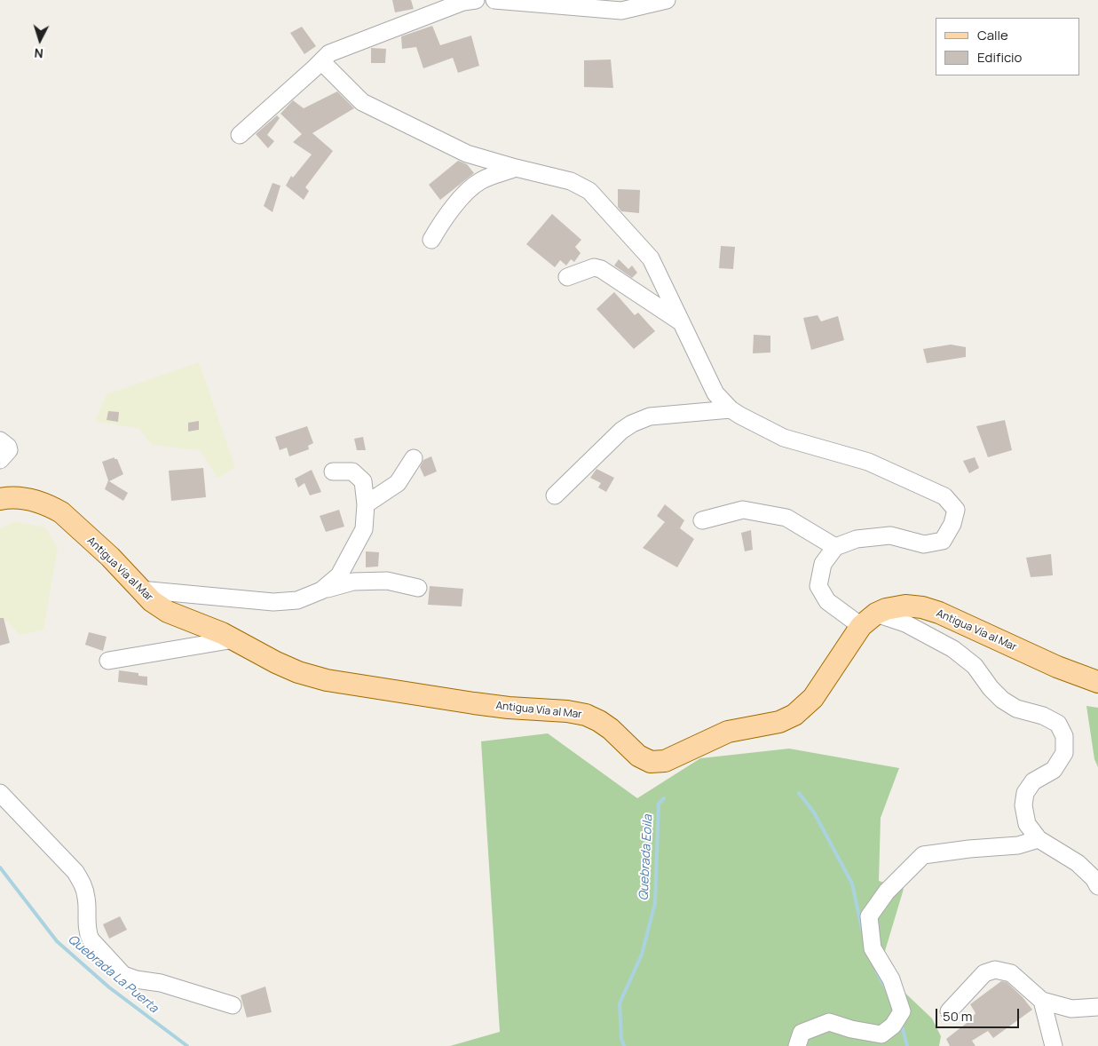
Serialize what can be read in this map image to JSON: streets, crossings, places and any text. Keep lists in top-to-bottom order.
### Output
{
  "streets": {
    "main road": ["Antigua Vía al Mar"]
  },
  "water": ["Quebrada Eoila", "Quebrada La Puerta"],
  "legend": ["Calle", "Edificio"],
  "scale_bar": "50 m",
  "north": "bottom"
}
